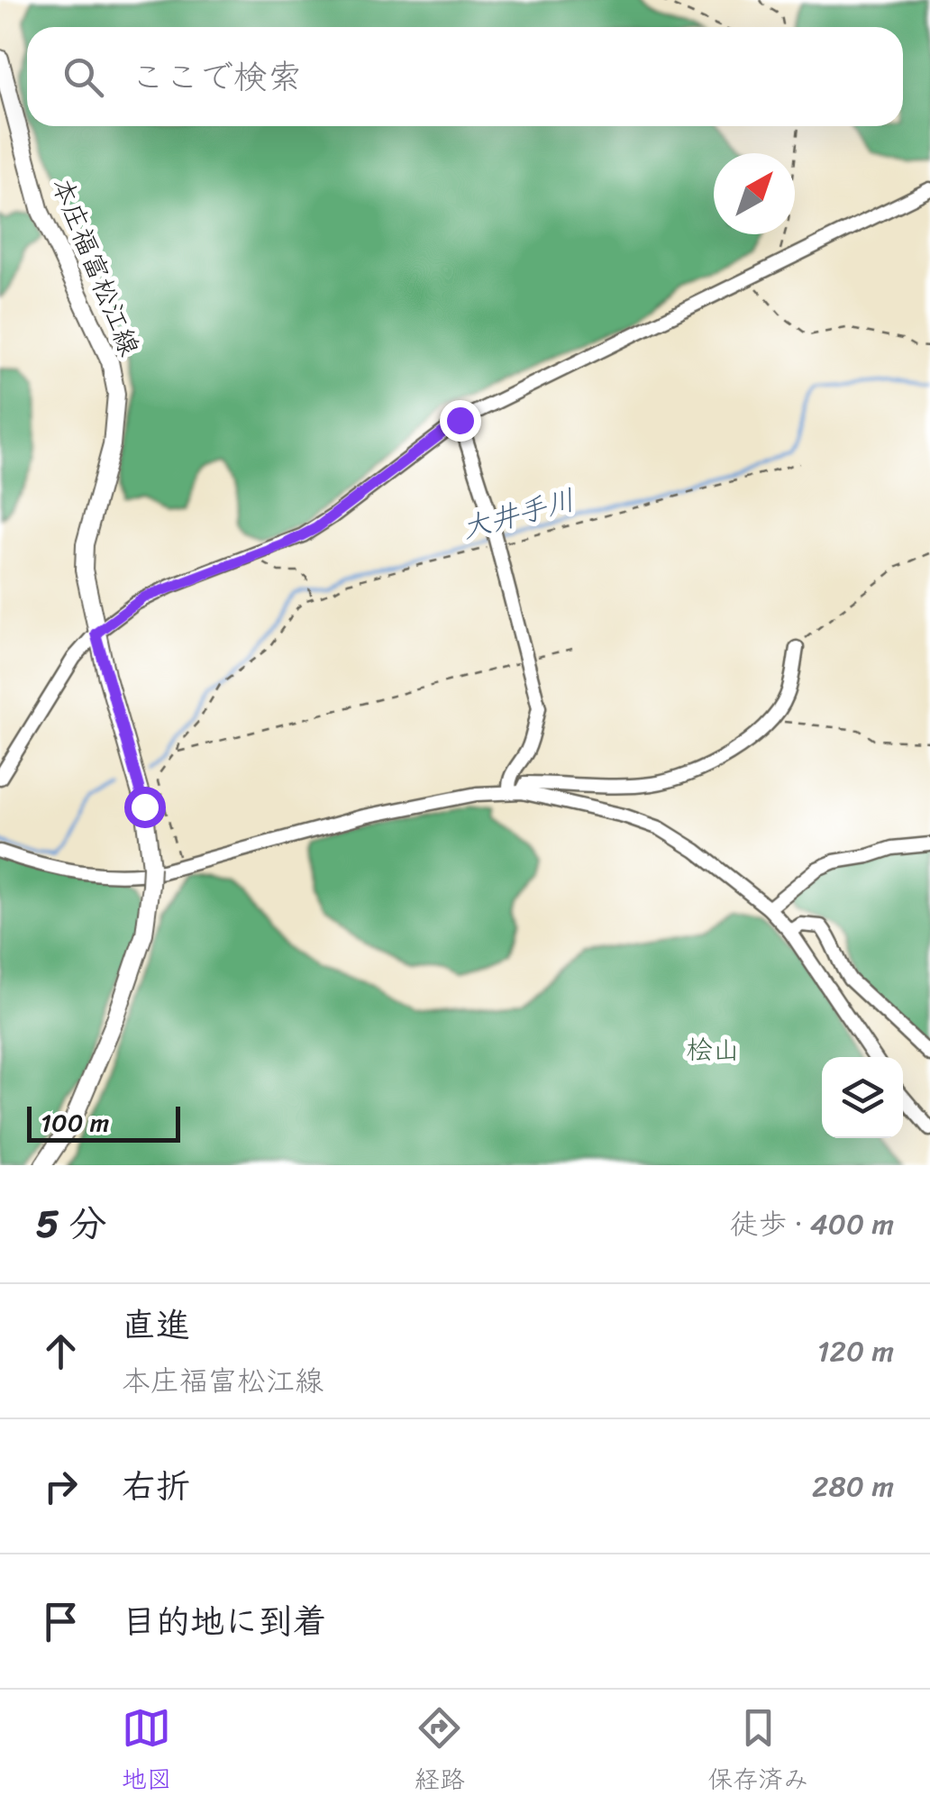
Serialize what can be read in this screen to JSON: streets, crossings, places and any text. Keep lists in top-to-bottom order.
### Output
{
  "streets": {
    "main road": ["本庄福富松江線"]
  },
  "water": ["大井手川"],
  "parks": ["桧山"],
  "scale_bar": "100 m",
  "north": "top right",
  "page": {
    "search": "ここで検索",
    "scale": "100 m",
    "heading": ["5 分", "徒歩 · 400 m"],
    "list": [
      ["直進", "本庄福富松江線", "120 m"],
      ["右折", "280 m"],
      "目的地に到着"
    ],
    "nav": ["地図", "経路", "保存済み"]
  }
}
